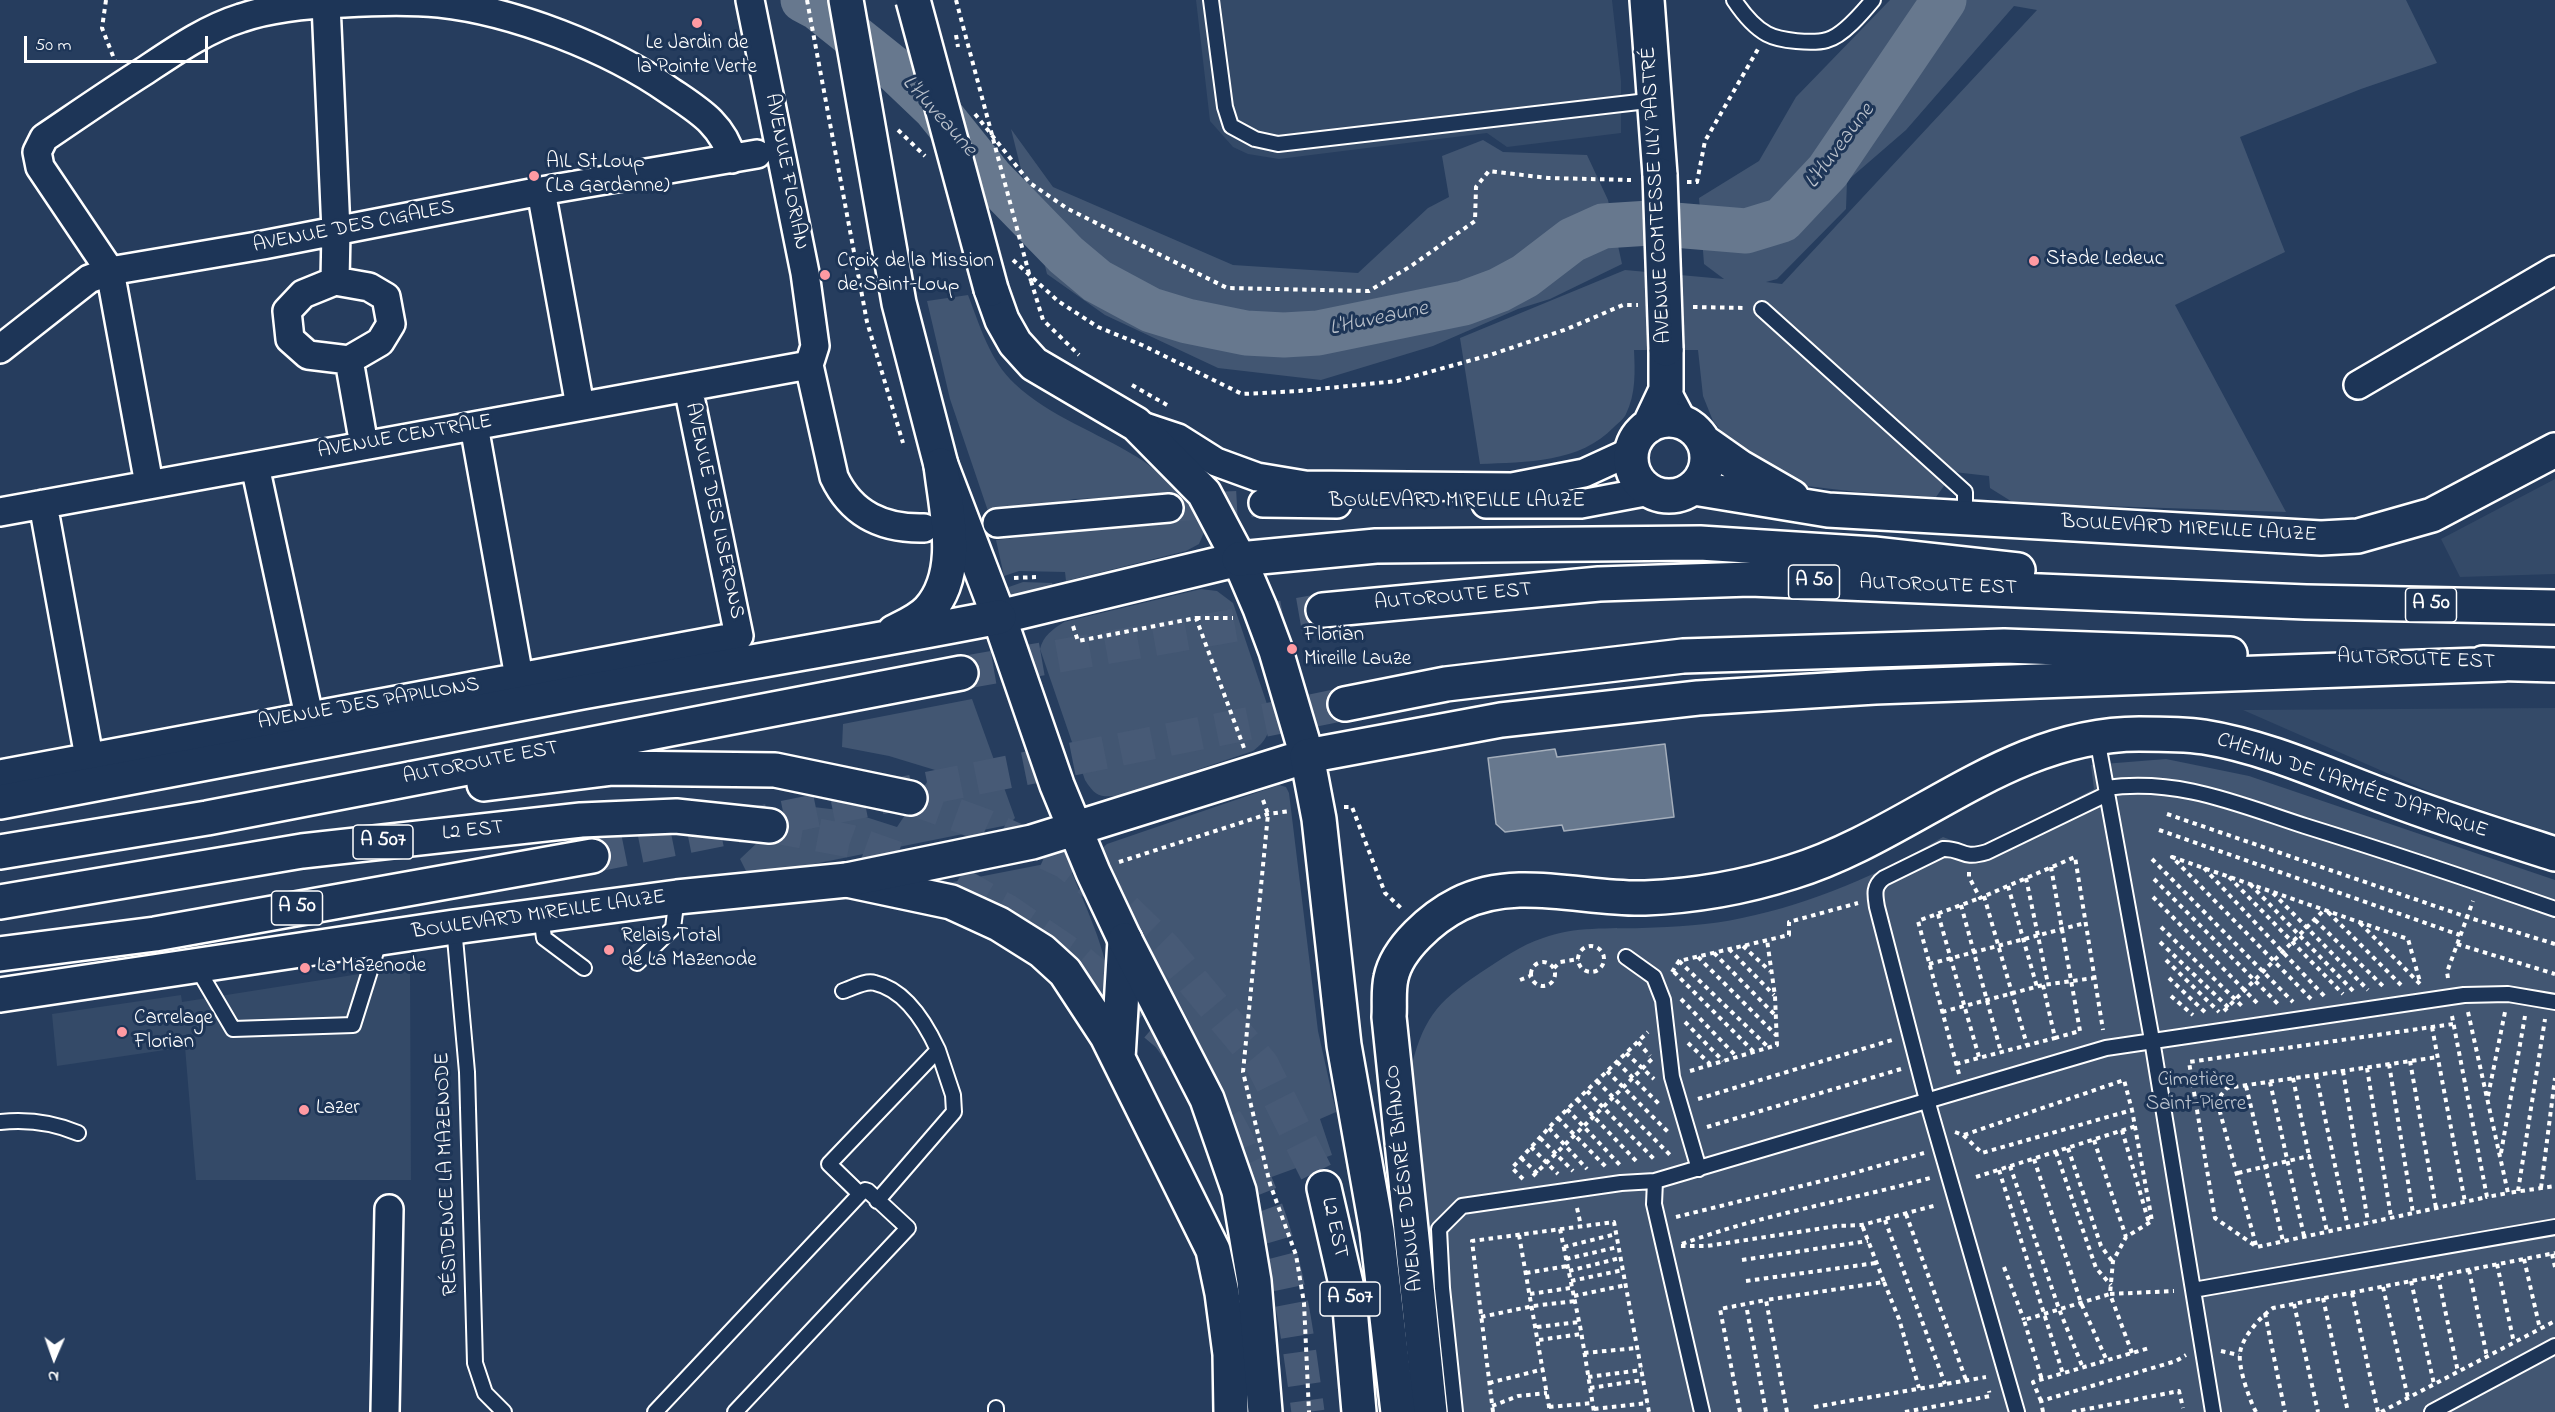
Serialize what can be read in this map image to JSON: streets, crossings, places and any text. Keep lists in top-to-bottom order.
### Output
{
  "streets": {
    "main road": [
      "AVENUE COMTESSE LILY PASTRÉ",
      "BOULEVARD MIREILLE LAUZE",
      "A 50",
      "AUTOROUTE EST",
      "CHEMIN DE L'ARMÉE D'AFRIQUE",
      "L2 EST",
      "A 507",
      "AVENUE DÉSIRÉ BIANCO"
    ],
    "street": [
      "AVENUE FLORIAN",
      "AVENUE DES CIGALES",
      "AVENUE CENTRALE",
      "AVENUE DES LISERONS",
      "AVENUE DES PAPILLONS"
    ],
    "lane": ["RÉSIDENCE LA MAZENODE"]
  },
  "crossings": [
    ["AVENUE FLORIAN", "AVENUE CENTRALE"],
    ["AVENUE COMTESSE LILY PASTRÉ", "BOULEVARD MIREILLE LAUZE"],
    ["AVENUE CENTRALE", "AVENUE DES LISERONS"],
    ["BOULEVARD MIREILLE LAUZE", "AUTOROUTE EST"],
    ["BOULEVARD MIREILLE LAUZE", "RÉSIDENCE LA MAZENODE"],
    ["AVENUE DES LISERONS", "AVENUE DES PAPILLONS"],
    ["AUTOROUTE EST", "A 507"],
    ["CHEMIN DE L'ARMÉE D'AFRIQUE", "AVENUE DÉSIRÉ BIANCO"]
  ],
  "water": ["L'Huveaune"],
  "parks": ["Cimetière Saint-Pierre"],
  "places": [
    "Le Jardin de la Pointe Verte",
    "AIL St Loup (La Gardanne)",
    "Stade Ledeuc",
    "Croix de la Mission de Saint-Loup",
    "Florian Mireille Lauze",
    "Relais Total de La Mazenode",
    "La Mazenode",
    "Carrelage Florian",
    "Lazer"
  ],
  "scale_bar": "50 m",
  "north": "bottom"
}
